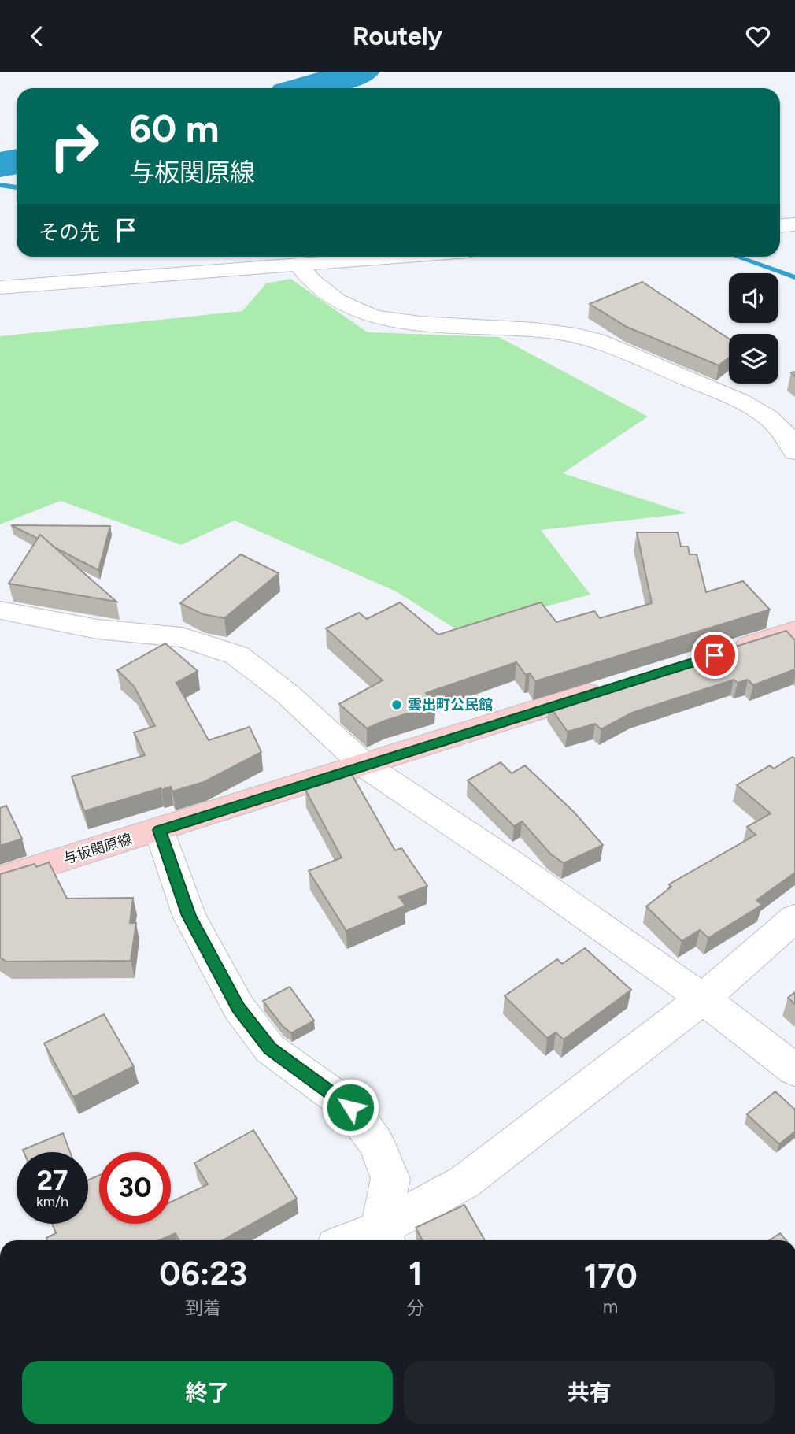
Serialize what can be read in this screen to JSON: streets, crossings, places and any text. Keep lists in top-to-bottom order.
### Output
{
  "streets": {
    "main road": ["与板関原線"]
  },
  "places": ["雲出町公民館"],
  "page": {
    "header": "Routely",
    "turn": ["60 m", "与板関原線"],
    "then": "その先",
    "speed": "27 km/h",
    "limit": "30",
    "eta": [
      "06:23",
      "到着",
      "1",
      "分",
      "170",
      "m"
    ],
    "buttons": ["終了", "共有"]
  }
}
